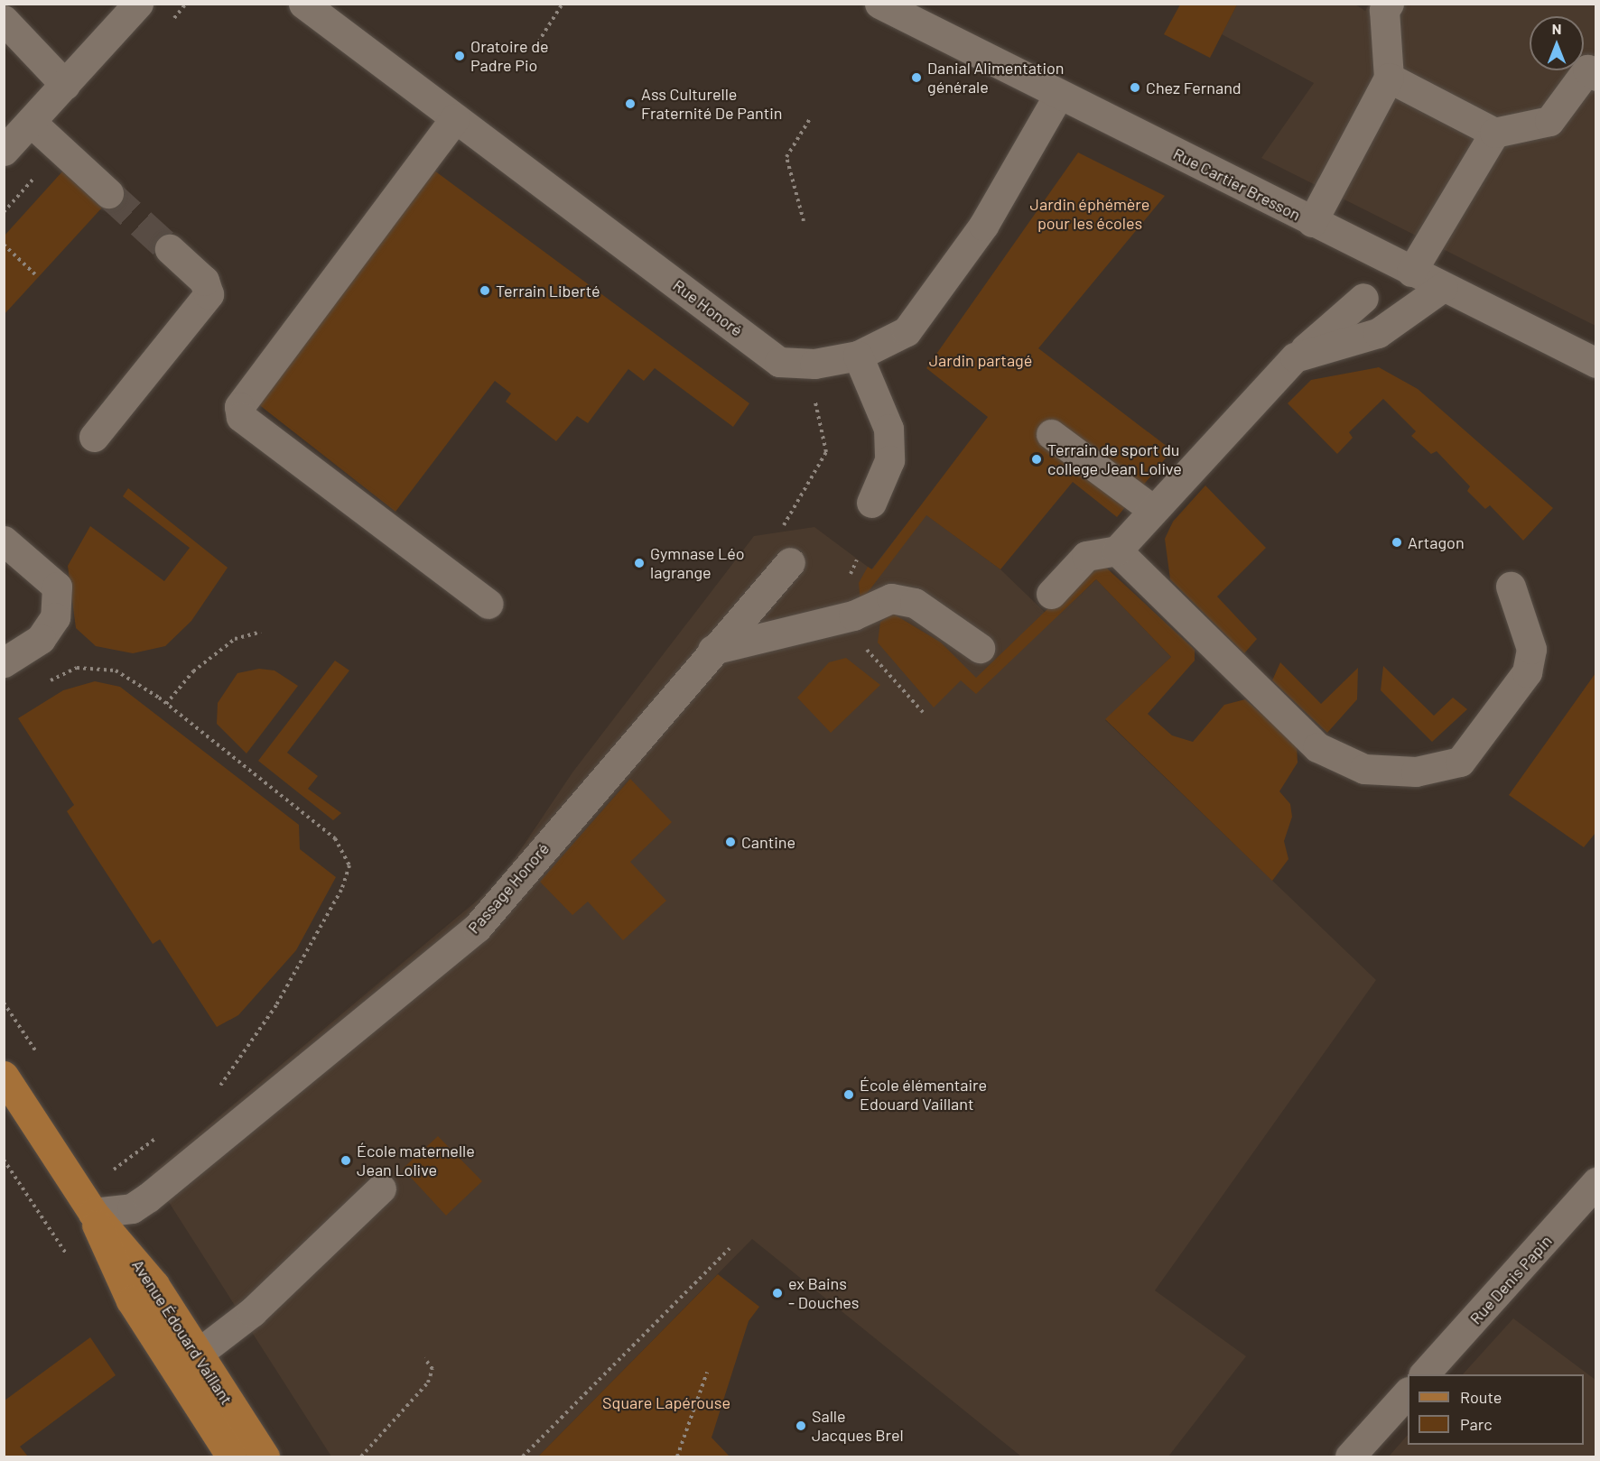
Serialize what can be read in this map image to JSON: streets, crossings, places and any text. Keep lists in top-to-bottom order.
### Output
{
  "streets": {
    "main road": ["Avenue Édouard Vaillant"],
    "street": [
      "Rue Cartier Bresson",
      "Rue Honoré",
      "Passage Honoré",
      "Rue Denis Papin"
    ]
  },
  "crossings": [
    ["Rue Cartier Bresson", "Rue Honoré"],
    ["Passage Honoré", "Avenue Édouard Vaillant"]
  ],
  "parks": ["Jardin éphémère pour les écoles", "Jardin partagé", "Square Lapérouse"],
  "places": [
    "Oratoire de Padre Pio",
    "Danial Alimentation générale",
    "Chez Fernand",
    "Ass Culturelle Fraternité De Pantin",
    "Terrain Liberté",
    "Terrain de sport du college Jean Lolive",
    "Artagon",
    "Gymnase Léo lagrange",
    "Cantine",
    "École élémentaire Edouard Vaillant",
    "École maternelle Jean Lolive",
    "ex Bains - Douches",
    "Salle Jacques Brel"
  ],
  "legend": ["Route", "Parc"],
  "north": "top"
}
